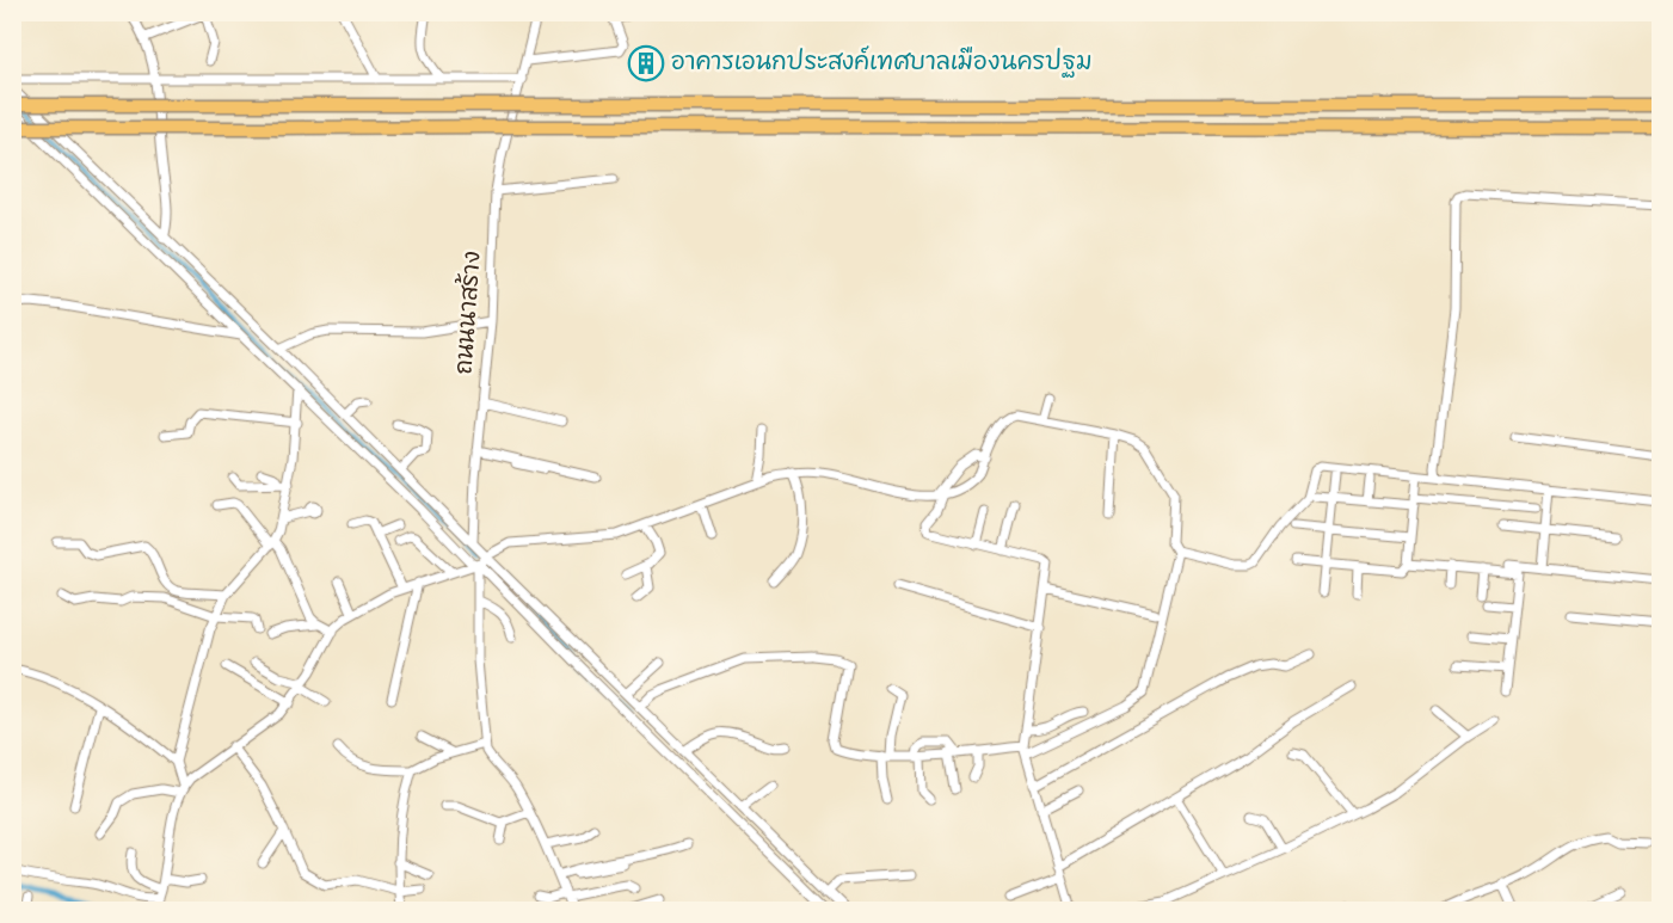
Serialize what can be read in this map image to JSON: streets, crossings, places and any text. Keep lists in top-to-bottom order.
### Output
{
  "streets": {
    "street": ["ถนนนาสร้าง"]
  },
  "places": {
    "building": ["อาคารเอนกประสงค์เทศบาลเมืองนครปฐม"]
  }
}
